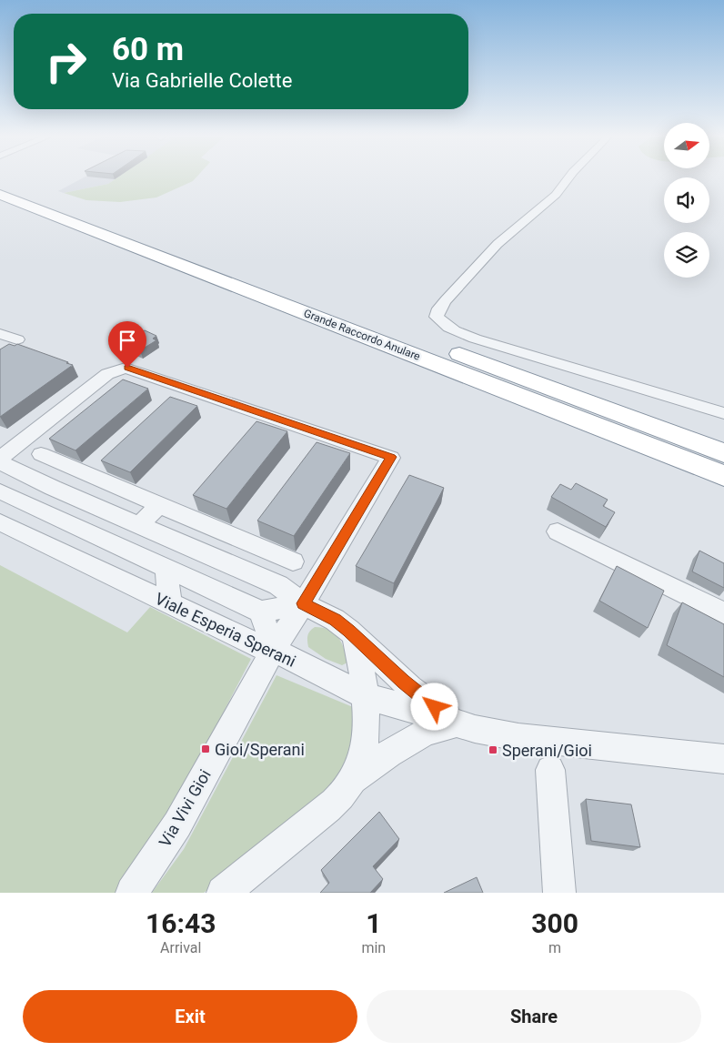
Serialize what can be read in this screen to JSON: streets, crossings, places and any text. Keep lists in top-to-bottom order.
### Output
{
  "streets": {
    "highway": ["Grande Raccordo Anulare"],
    "street": ["Viale Esperia Sperani", "Via Vivi Gioi"]
  },
  "crossings": [
    ["Viale Esperia Sperani", "Via Vivi Gioi"]
  ],
  "places": {
    "transit": ["Gioi/Sperani", "Sperani/Gioi"]
  },
  "north": "right",
  "page": {
    "turn": ["60 m", "Via Gabrielle Colette"],
    "eta": [
      "16:43",
      "Arrival",
      "1",
      "min",
      "300",
      "m"
    ],
    "buttons": ["Exit", "Share"]
  }
}
